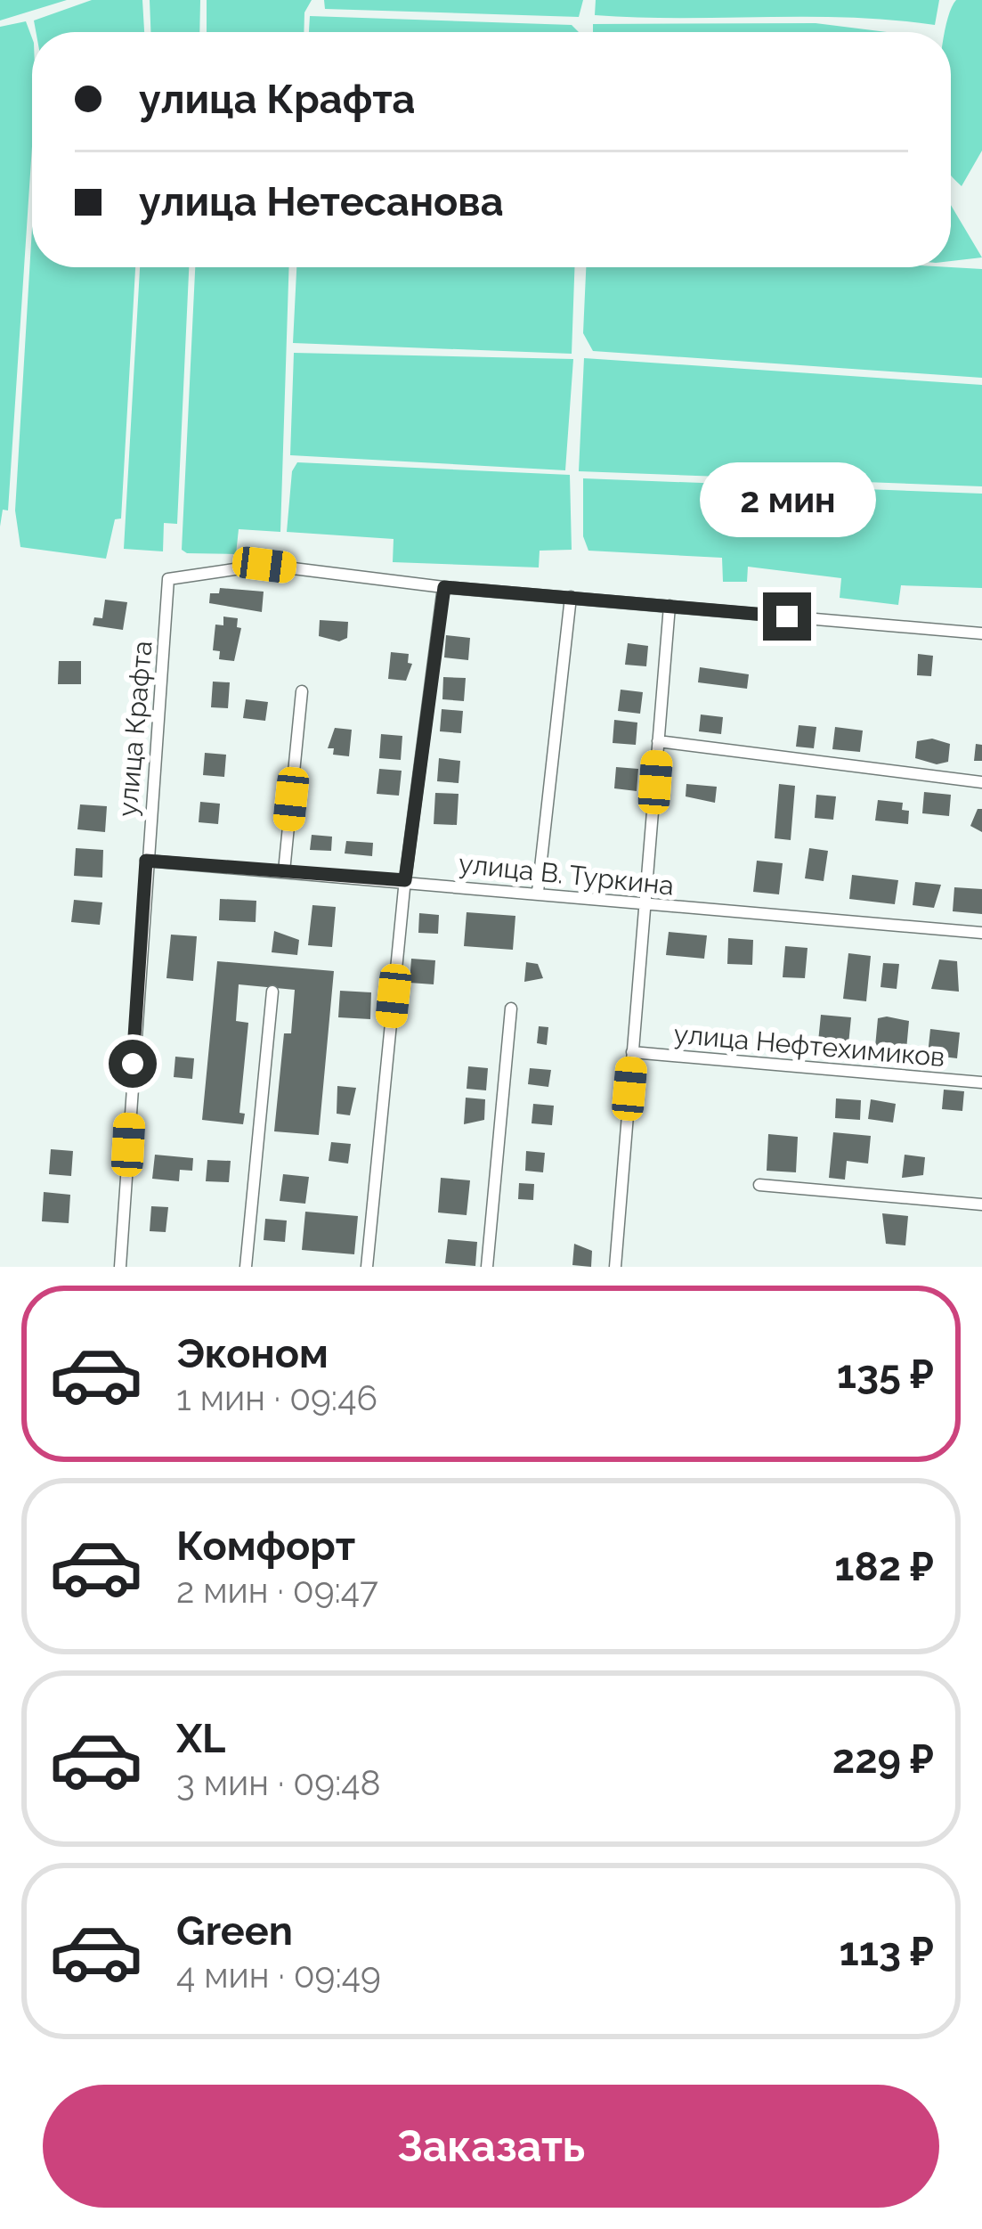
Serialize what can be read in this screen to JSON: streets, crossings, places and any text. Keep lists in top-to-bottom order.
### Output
{
  "streets": {
    "street": ["улица Крафта", "улица В. Туркина", "улица Нефтехимиков"]
  },
  "crossings": [
    ["улица Крафта", "улица В. Туркина"]
  ],
  "page": {
    "banner": ["улица Крафта", "улица Нетесанова"],
    "bubble": "2 мин",
    "list": [
      {
        "name": "Эконом",
        "note": "1 мин · 09:46",
        "value": "135 ₽"
      },
      {
        "name": "Комфорт",
        "note": "2 мин · 09:47",
        "value": "182 ₽"
      },
      {
        "name": "XL",
        "note": "3 мин · 09:48",
        "value": "229 ₽"
      },
      {
        "name": "Green",
        "note": "4 мин · 09:49",
        "value": "113 ₽"
      }
    ],
    "buttons": "Заказать"
  }
}
